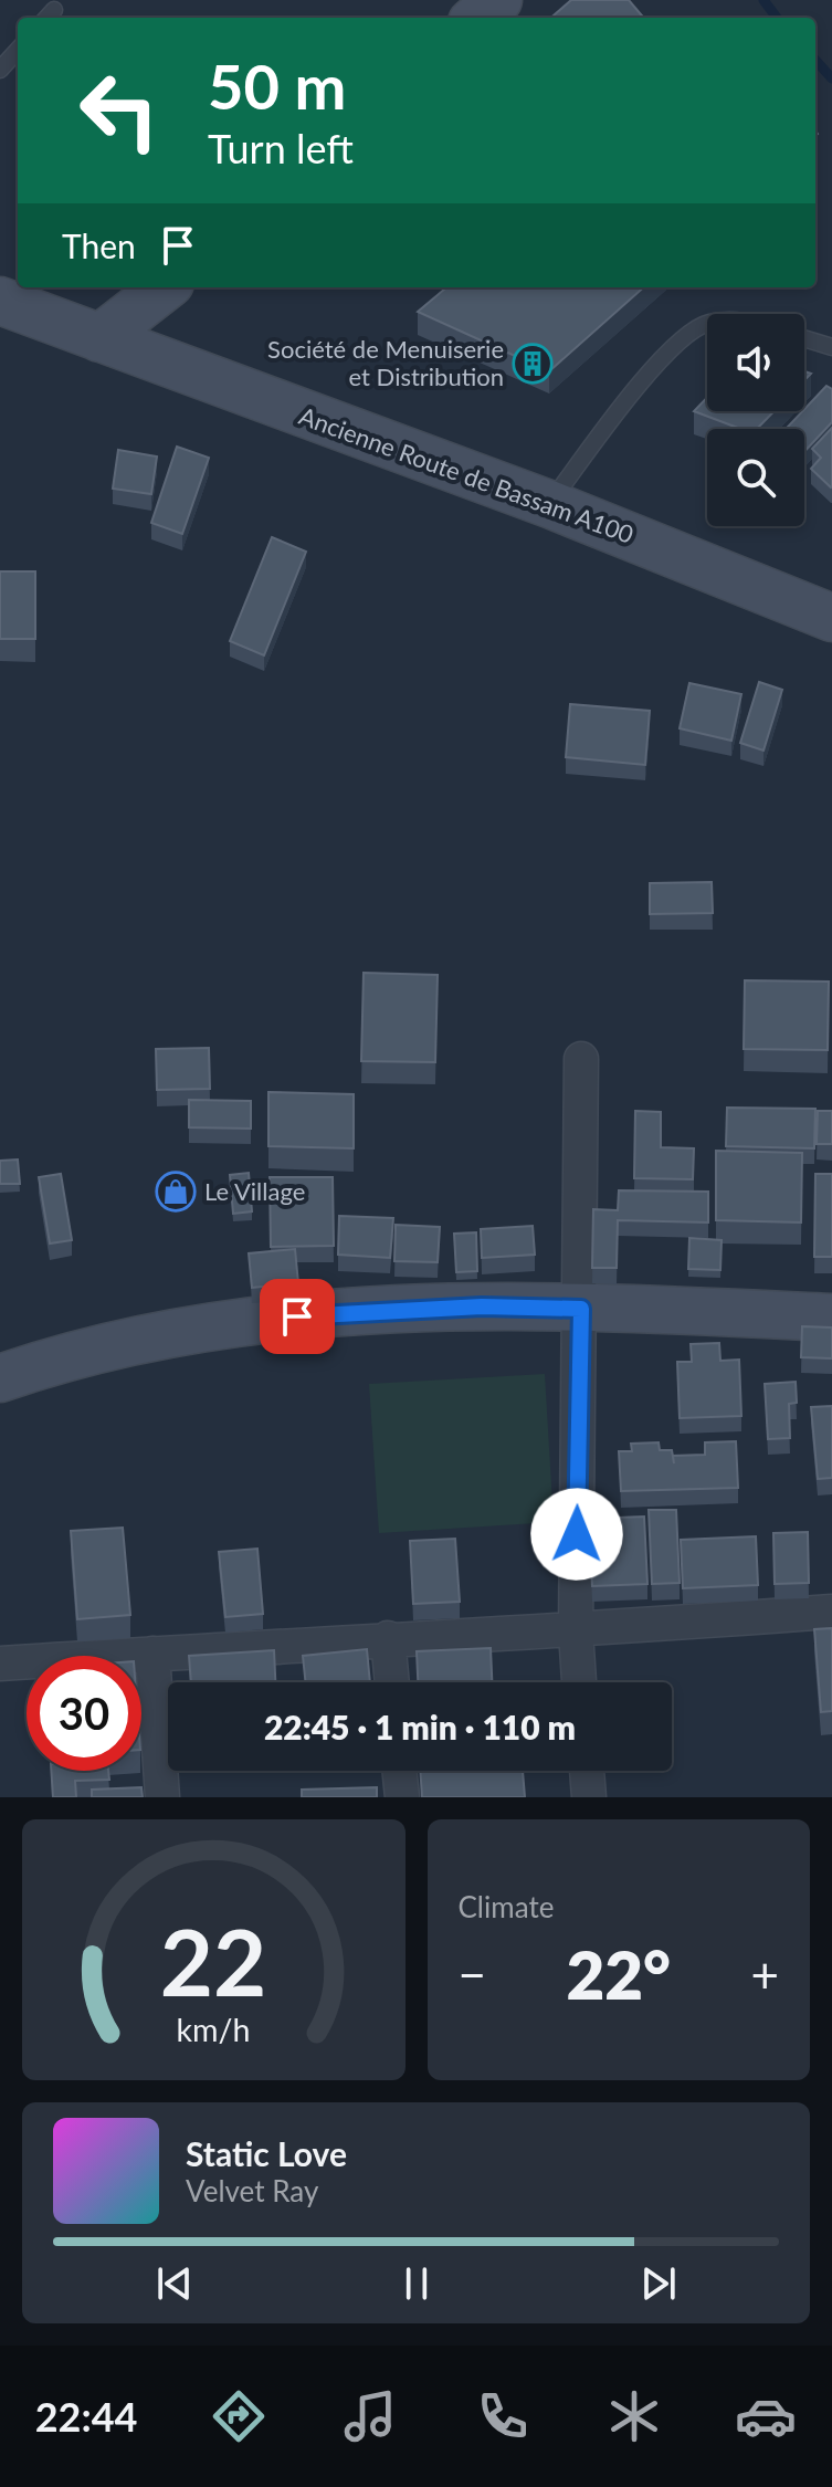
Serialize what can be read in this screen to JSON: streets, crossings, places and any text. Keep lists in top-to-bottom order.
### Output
{
  "streets": {
    "street": ["Ancienne Route de Bassam A100"]
  },
  "places": {
    "building": ["Société de Menuiserie et Distribution"],
    "shop": ["Le Village"]
  },
  "page": {
    "turn": ["50 m", "Turn left"],
    "then": "Then",
    "limit": "30",
    "trip": "22:45 · 1 min · 110 m",
    "tile": "Climate",
    "heat": ["−", "22°", "+"],
    "song": ["Static Love", "Velvet Ray"],
    "tabs": "22:44",
    "gauge": ["22", "km/h"]
  }
}
